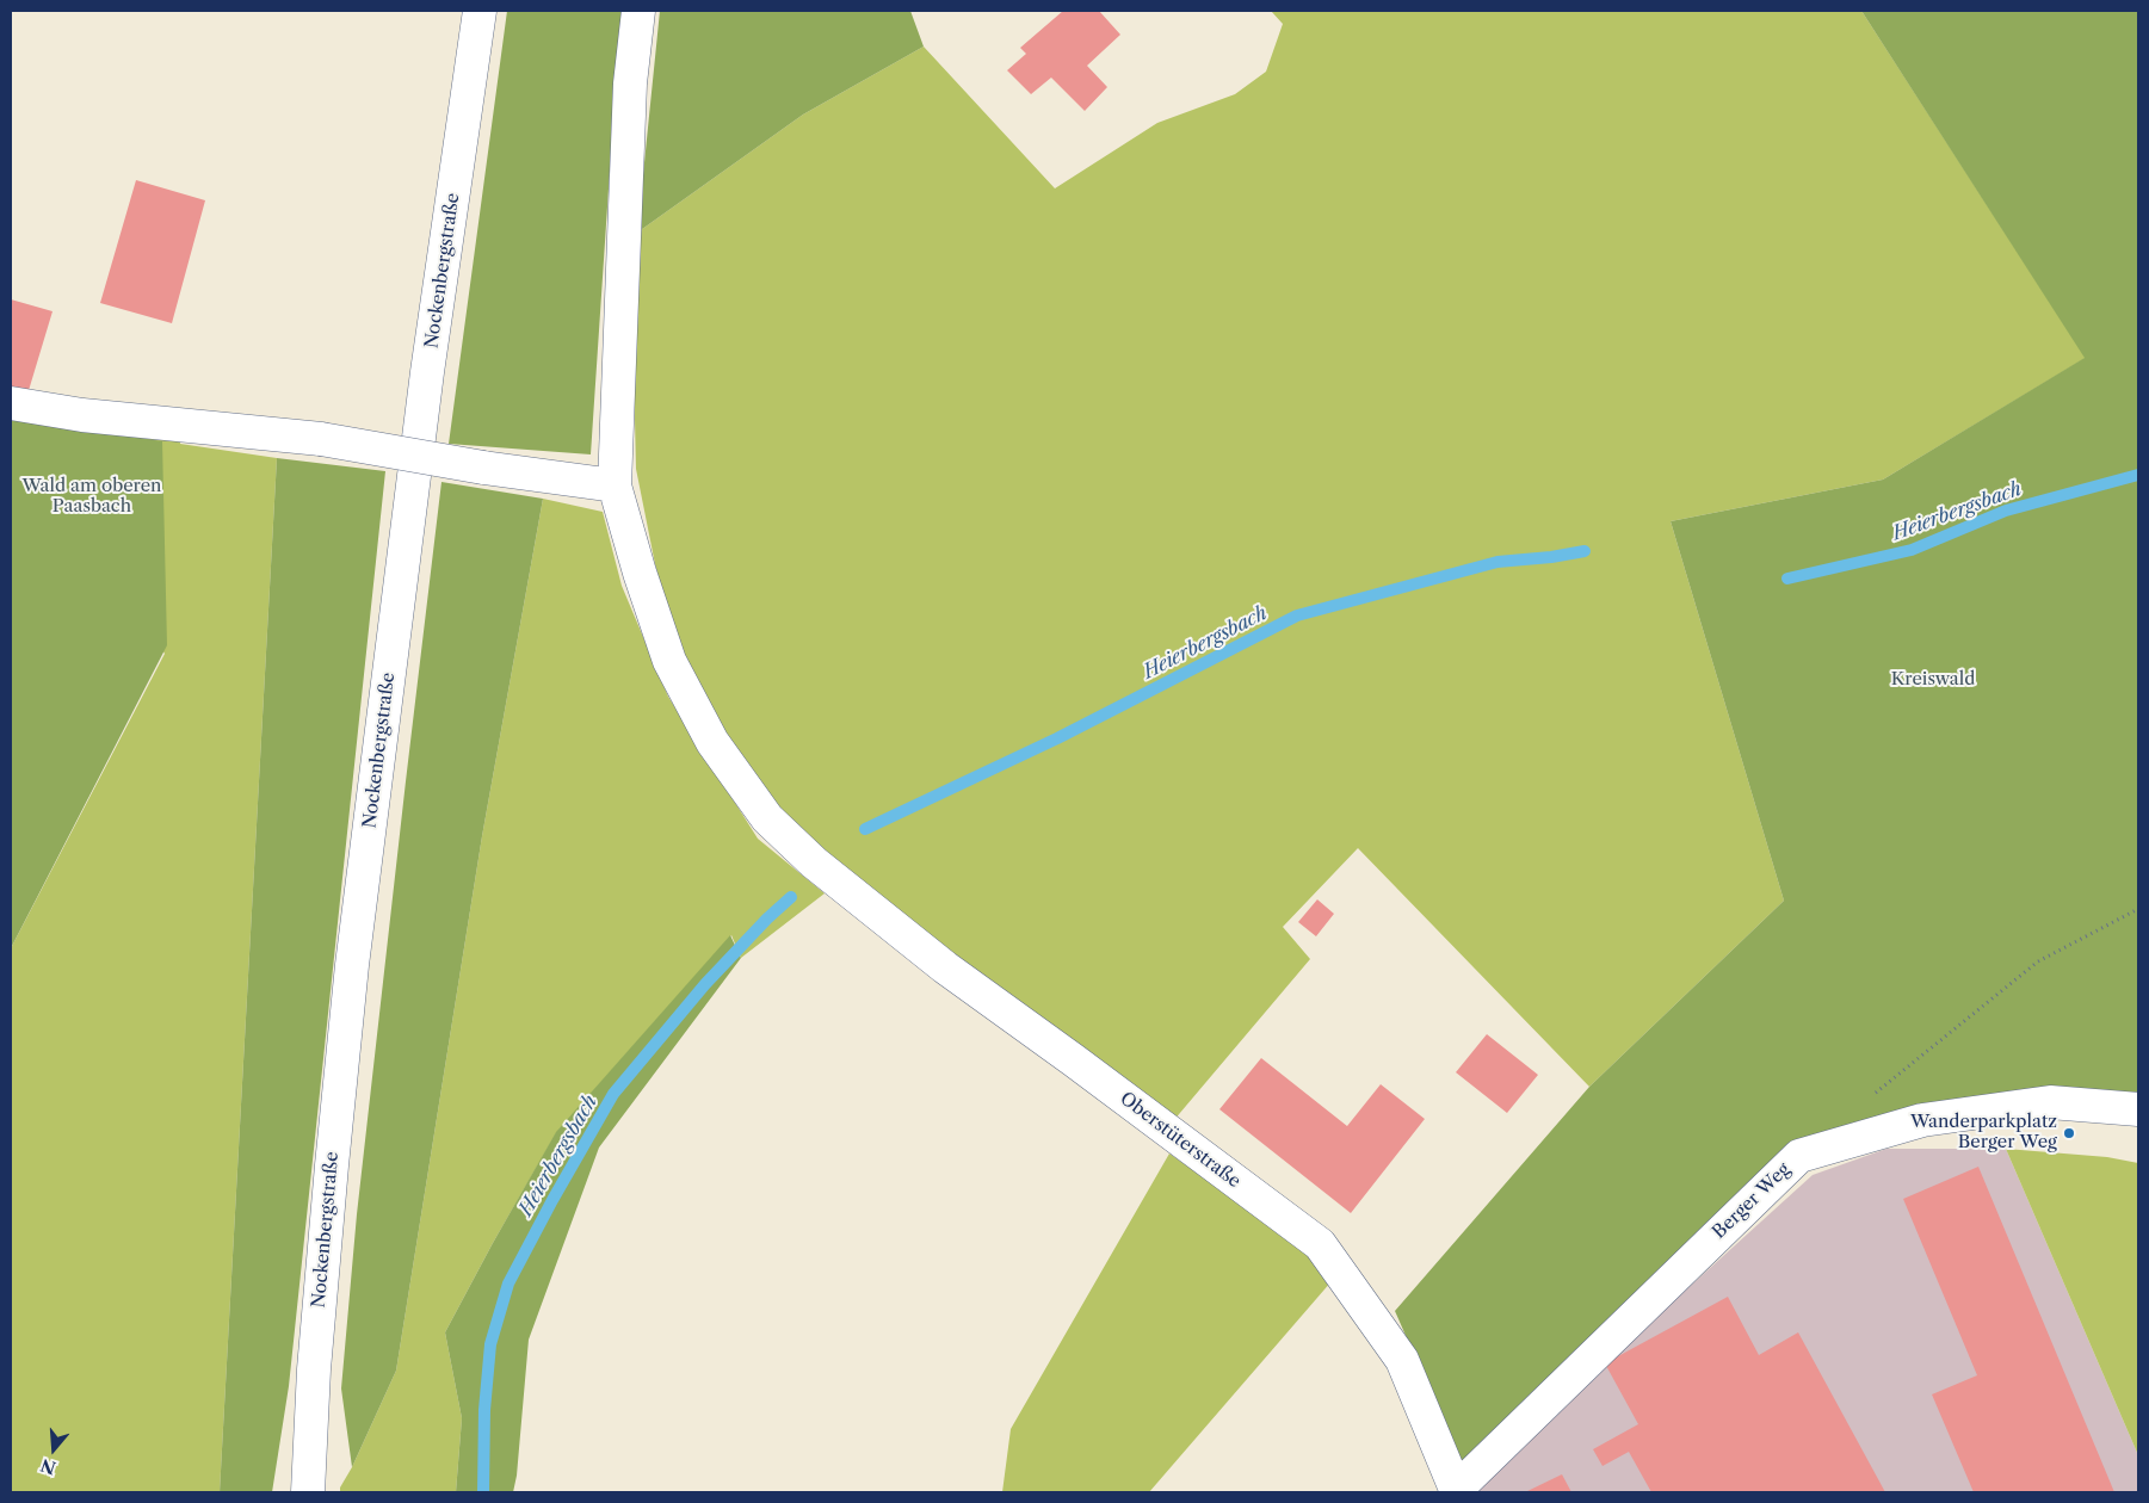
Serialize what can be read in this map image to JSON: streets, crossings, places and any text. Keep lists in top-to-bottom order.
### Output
{
  "streets": {
    "street": ["Nockenbergstraße", "Oberstüterstraße", "Berger Weg"]
  },
  "crossings": [
    ["Oberstüterstraße", "Berger Weg"]
  ],
  "water": ["Heierbergsbach"],
  "parks": ["Wald am oberen Paasbach", "Kreiswald"],
  "places": ["Wanderparkplatz Berger Weg"],
  "north": "bottom"
}
